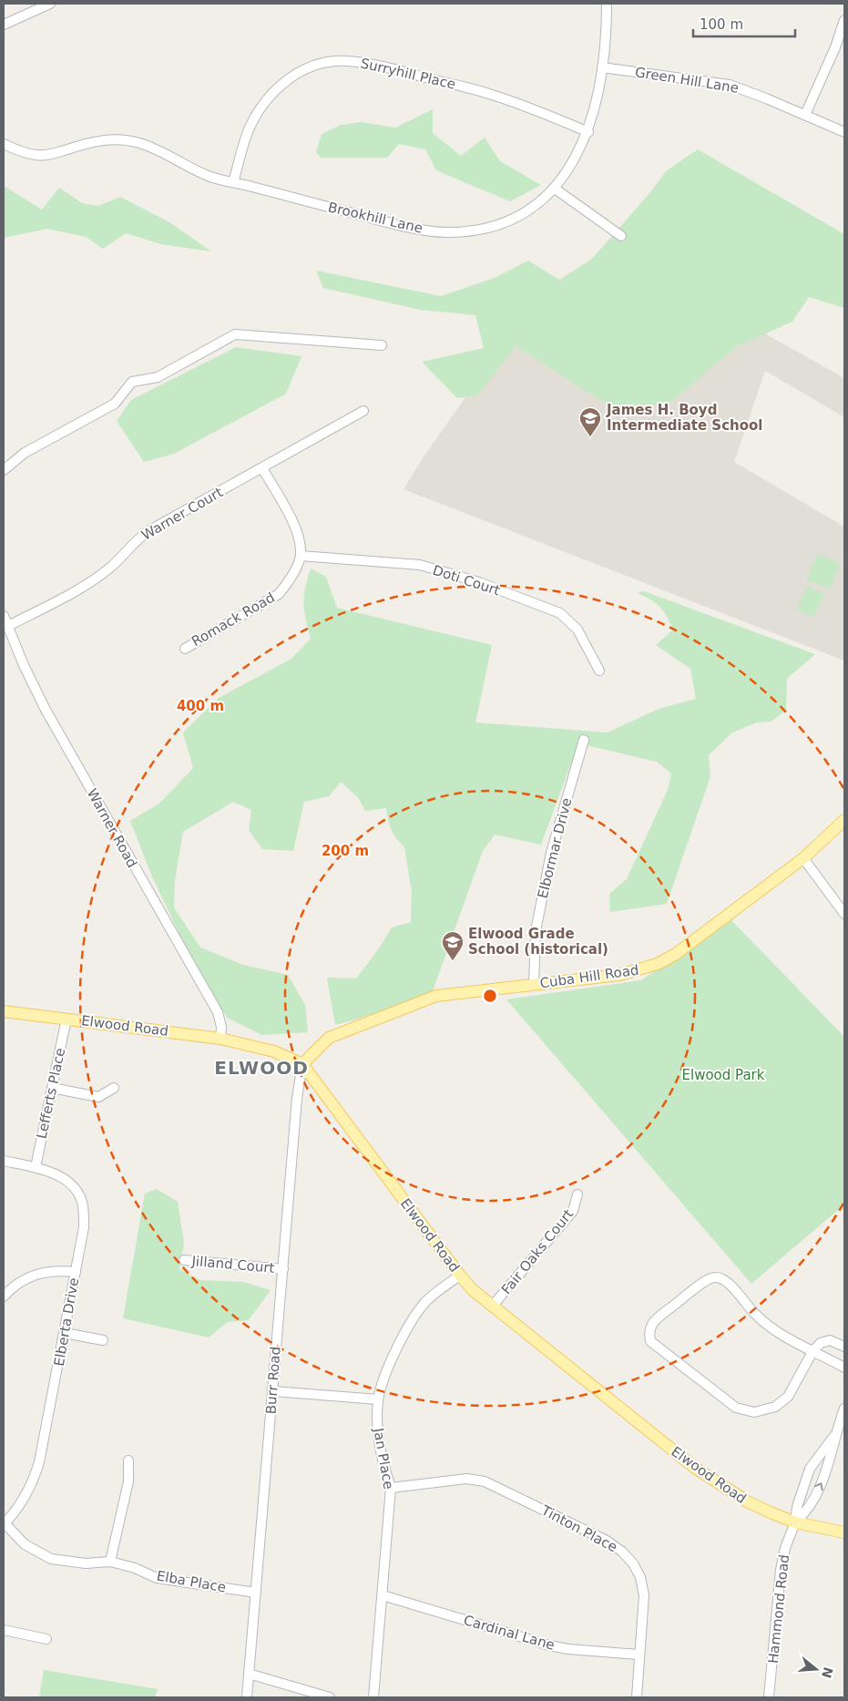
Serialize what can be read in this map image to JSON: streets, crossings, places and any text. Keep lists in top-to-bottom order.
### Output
{
  "streets": {
    "main road": ["Cuba Hill Road", "Elwood Road"],
    "street": [
      "Surryhill Place",
      "Green Hill Lane",
      "Brookhill Lane",
      "Warner Court",
      "Doti Court",
      "Romack Road",
      "Warner Road",
      "Elbormar Drive",
      "Lefferts Place",
      "Fair Oaks Court",
      "Jilland Court",
      "Elberta Drive",
      "Burr Road",
      "Jan Place",
      "Tinton Place",
      "Elba Place",
      "Hammond Road",
      "Cardinal Lane"
    ]
  },
  "crossings": [
    ["Surryhill Place", "Brookhill Lane"],
    ["Green Hill Lane", "Brookhill Lane"],
    ["Warner Court", "Warner Road"],
    ["Doti Court", "Romack Road"],
    ["Warner Road", "Elwood Road"],
    ["Elbormar Drive", "Cuba Hill Road"],
    ["Cuba Hill Road", "Elwood Road"],
    ["Cuba Hill Road", "Burr Road"],
    ["Elwood Road", "Lefferts Place"],
    ["Elwood Road", "Fair Oaks Court"],
    ["Elwood Road", "Burr Road"],
    ["Elwood Road", "Jan Place"],
    ["Elwood Road", "Hammond Road"],
    ["Lefferts Place", "Elberta Drive"],
    ["Jilland Court", "Burr Road"],
    ["Elberta Drive", "Elba Place"],
    ["Burr Road", "Elba Place"],
    ["Jan Place", "Tinton Place"],
    ["Jan Place", "Cardinal Lane"],
    ["Tinton Place", "Cardinal Lane"]
  ],
  "districts": ["ELWOOD"],
  "parks": ["Elwood Park"],
  "places": {
    "school or university": ["James H. Boyd Intermediate School", "Elwood Grade School (historical)"]
  },
  "scale_bar": "100 m",
  "north": "right",
  "rings": ["400 m", "200 m"]
}
